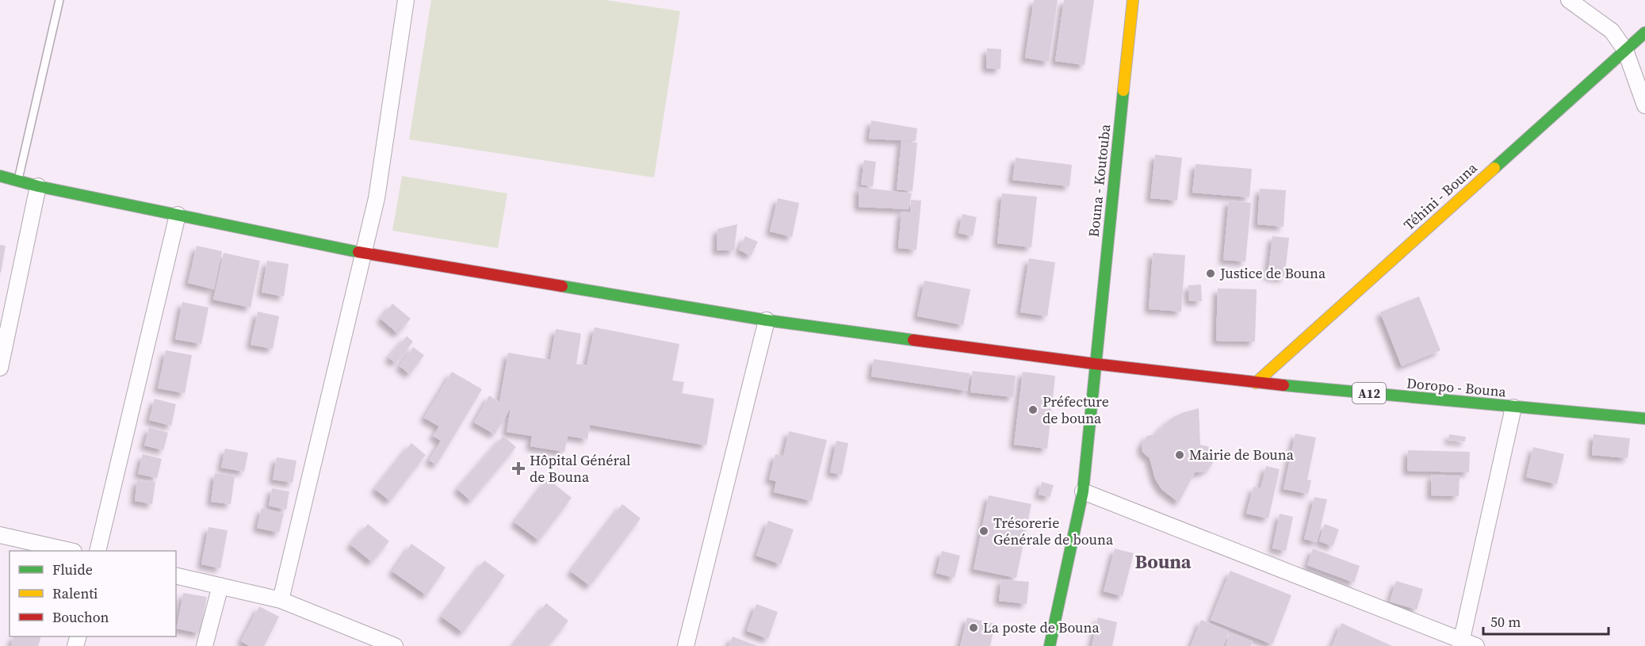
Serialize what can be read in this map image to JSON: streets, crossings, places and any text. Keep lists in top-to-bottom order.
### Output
{
  "streets": {
    "street": [
      "Bouna - Koutouba",
      "Téhini - Bouna",
      "Doropo - Bouna",
      "A12"
    ]
  },
  "crossings": [
    ["Bouna - Koutouba", "Doropo - Bouna"],
    ["Téhini - Bouna", "Doropo - Bouna"]
  ],
  "districts": ["Bouna"],
  "places": {
    "other": [
      "Justice de Bouna",
      "Préfecture de bouna",
      "Mairie de Bouna",
      "Trésorerie Générale de bouna",
      "La poste de Bouna"
    ],
    "health": ["Hôpital Général de Bouna"]
  },
  "legend": ["Fluide", "Ralenti", "Bouchon"],
  "scale_bar": "50 m"
}
